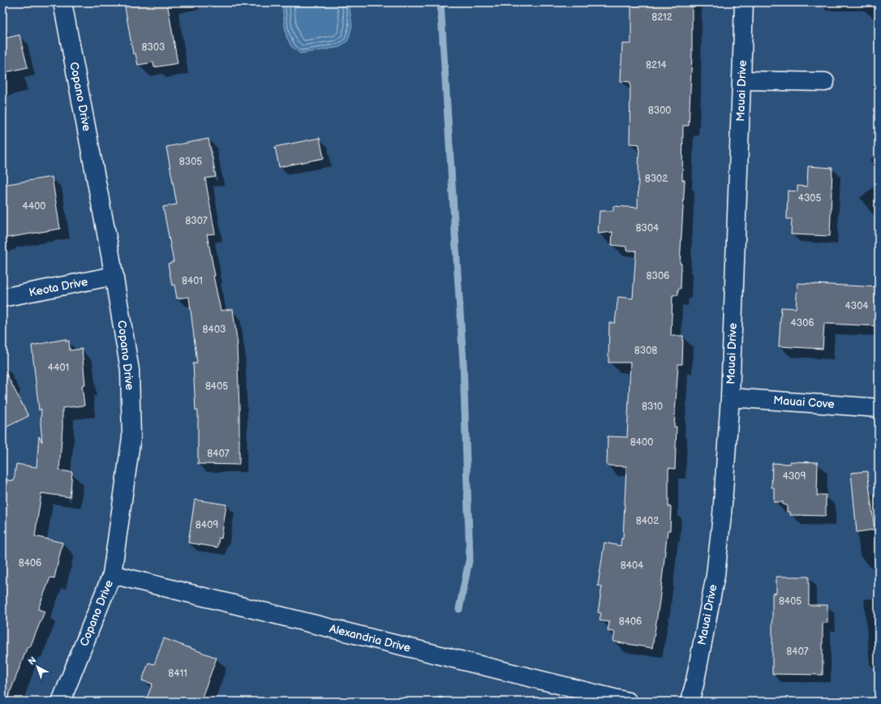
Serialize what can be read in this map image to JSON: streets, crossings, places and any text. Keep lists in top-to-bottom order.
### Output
{
  "streets": {
    "street": [
      "Mauai Drive",
      "Copano Drive",
      "Keota Drive",
      "Mauai Cove",
      "Alexandria Drive"
    ]
  },
  "crossings": [
    ["Mauai Drive", "Mauai Cove"],
    ["Copano Drive", "Keota Drive"],
    ["Copano Drive", "Alexandria Drive"]
  ],
  "house_numbers": [
    "8212",
    "8303",
    "8214",
    "8300",
    "8305",
    "8302",
    "4305",
    "4400",
    "8307",
    "8304",
    "8306",
    "8401",
    "4304",
    "4306",
    "8403",
    "8308",
    "4401",
    "8405",
    "8310",
    "8400",
    "8407",
    "4309",
    "8402",
    "8409",
    "8406",
    "8404",
    "8405",
    "8406",
    "8407",
    "8411"
  ],
  "north": "top left"
}
